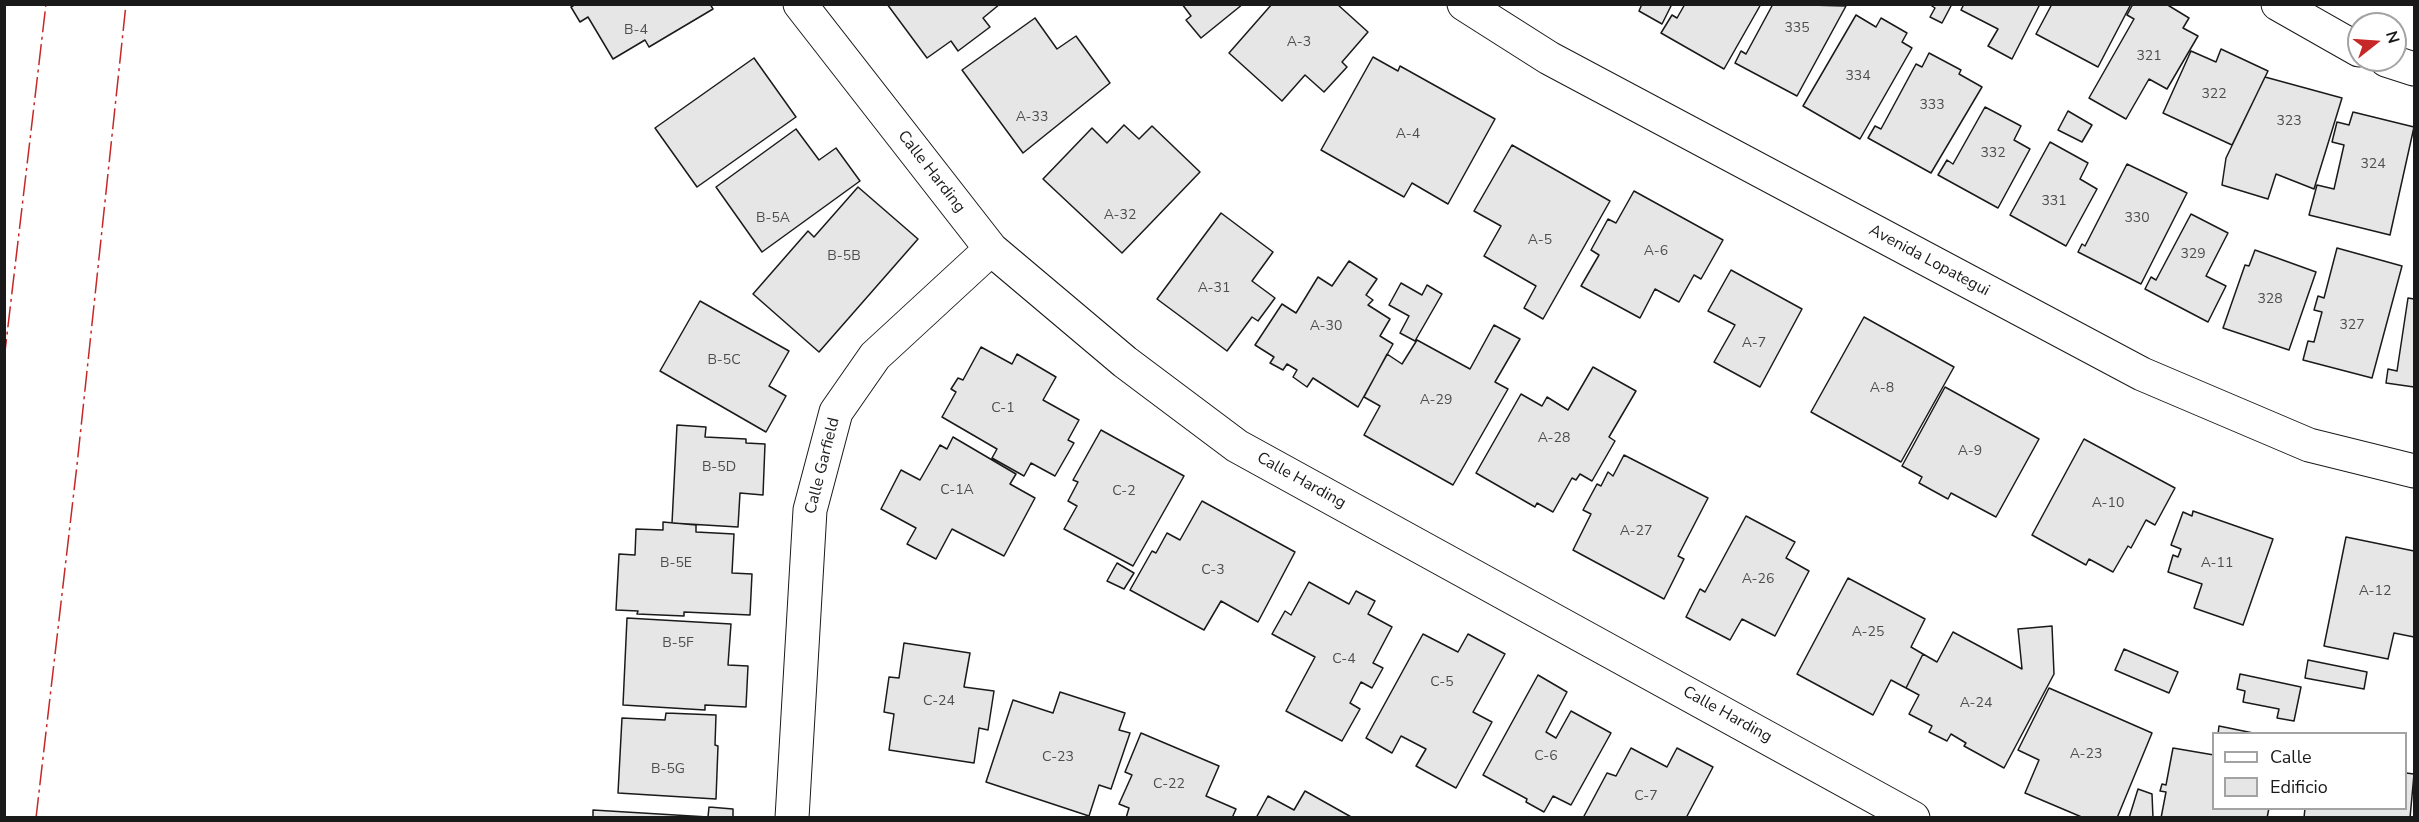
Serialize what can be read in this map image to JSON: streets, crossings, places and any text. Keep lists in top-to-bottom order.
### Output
{
  "streets": {
    "street": ["Calle Harding", "Avenida Lopategui", "Calle Garfield"]
  },
  "crossings": [
    ["Calle Harding", "Calle Garfield"]
  ],
  "house_numbers": [
    "335",
    "B-4",
    "A-3",
    "321",
    "334",
    "322",
    "333",
    "A-33",
    "323",
    "A-4",
    "332",
    "324",
    "331",
    "A-32",
    "B-5A",
    "330",
    "A-5",
    "A-6",
    "329",
    "B-5B",
    "A-31",
    "328",
    "327",
    "A-30",
    "A-7",
    "B-5C",
    "A-8",
    "A-29",
    "C-1",
    "A-28",
    "A-9",
    "B-5D",
    "C-1A",
    "C-2",
    "A-10",
    "A-27",
    "B-5E",
    "A-11",
    "C-3",
    "A-26",
    "A-12",
    "A-25",
    "B-5F",
    "C-4",
    "C-5",
    "C-24",
    "A-24",
    "A-23",
    "C-6",
    "C-23",
    "B-5G",
    "C-22",
    "C-7"
  ],
  "legend": ["Calle", "Edificio"],
  "north": "right"
}
